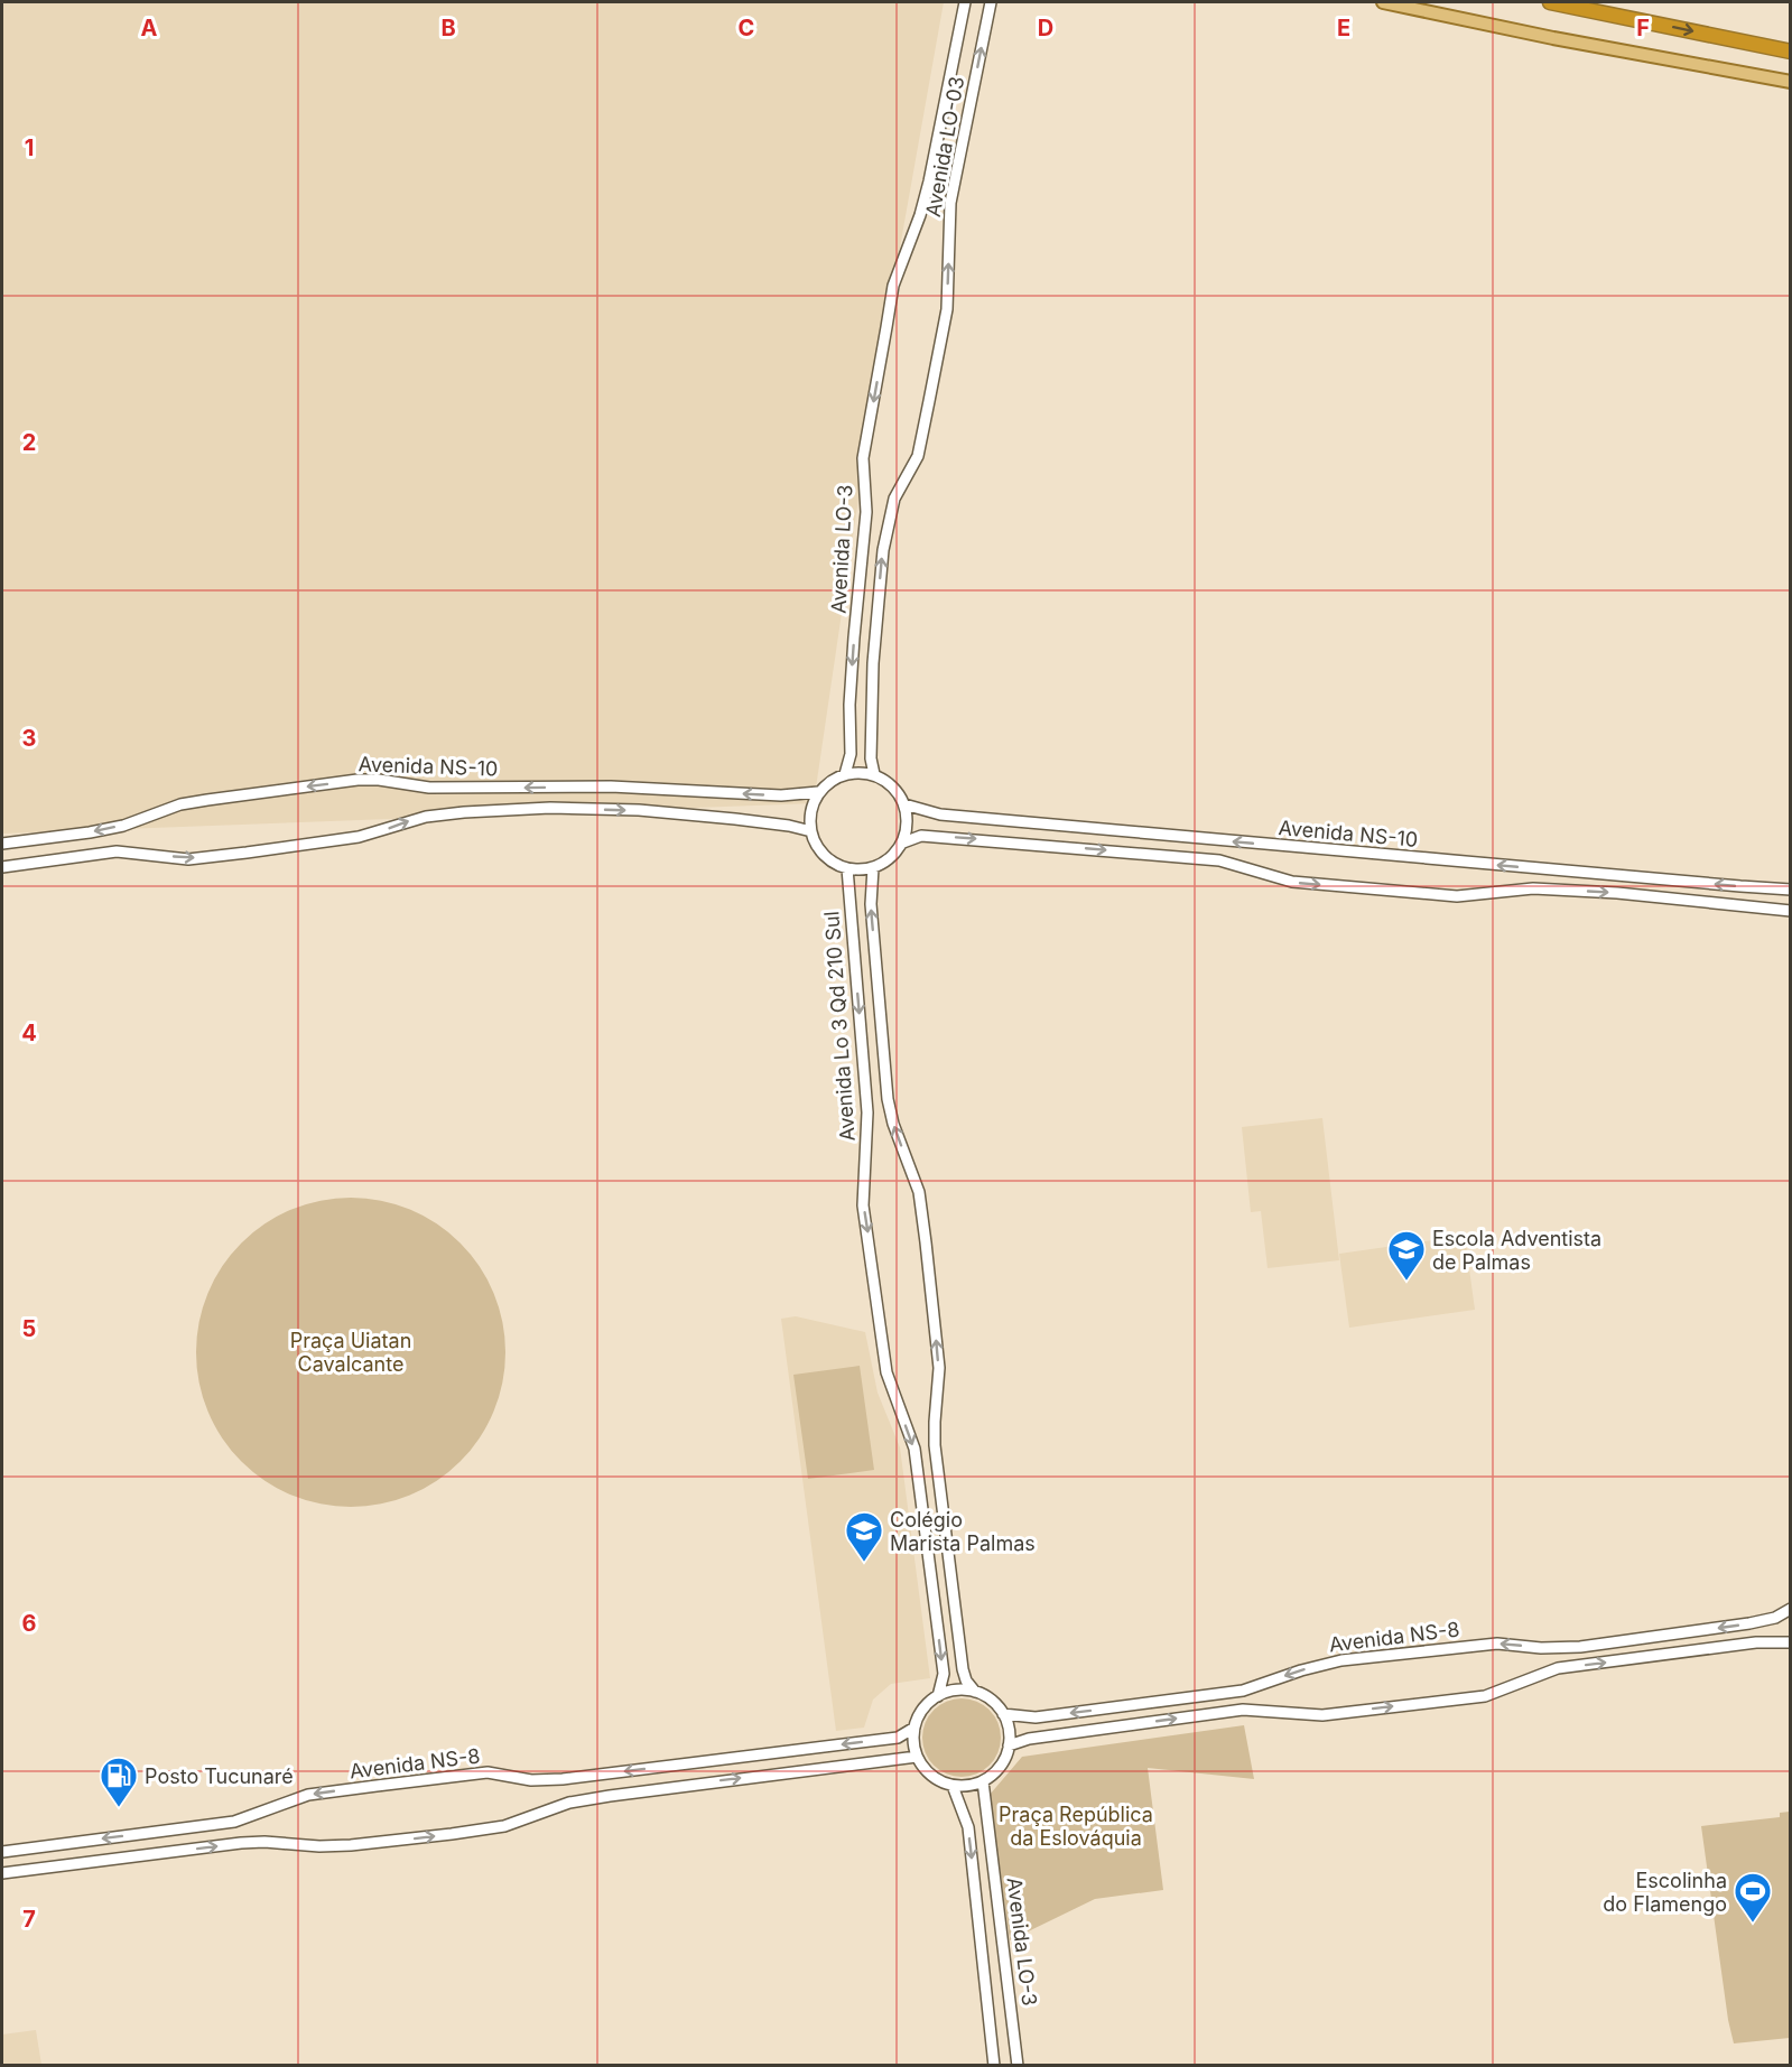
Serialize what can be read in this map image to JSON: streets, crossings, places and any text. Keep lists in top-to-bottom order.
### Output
{
  "streets": {
    "street": [
      "Avenida LO-03",
      "Avenida LO-3",
      "Avenida NS-10",
      "Avenida Lo 3 Qd 210 Sul",
      "Avenida NS-8"
    ]
  },
  "crossings": [
    ["Avenida LO-03", "Avenida LO-3"],
    ["Avenida LO-3", "Avenida NS-10"],
    ["Avenida LO-3", "Avenida Lo 3 Qd 210 Sul"],
    ["Avenida LO-3", "Avenida NS-8"],
    ["Avenida NS-10", "Avenida Lo 3 Qd 210 Sul"],
    ["Avenida Lo 3 Qd 210 Sul", "Avenida NS-8"]
  ],
  "parks": ["Praça Uiatan Cavalcante", "Praça República da Eslováquia"],
  "places": {
    "school or university": ["Escola Adventista de Palmas", "Colégio Marista Palmas"],
    "fuel station": ["Posto Tucunaré"],
    "sports": ["Escolinha do Flamengo"]
  },
  "grid": {
    "columns": [
      "A",
      "B",
      "C",
      "D",
      "E",
      "F"
    ],
    "rows": [
      "1",
      "2",
      "3",
      "4",
      "5",
      "6",
      "7"
    ]
  }
}
